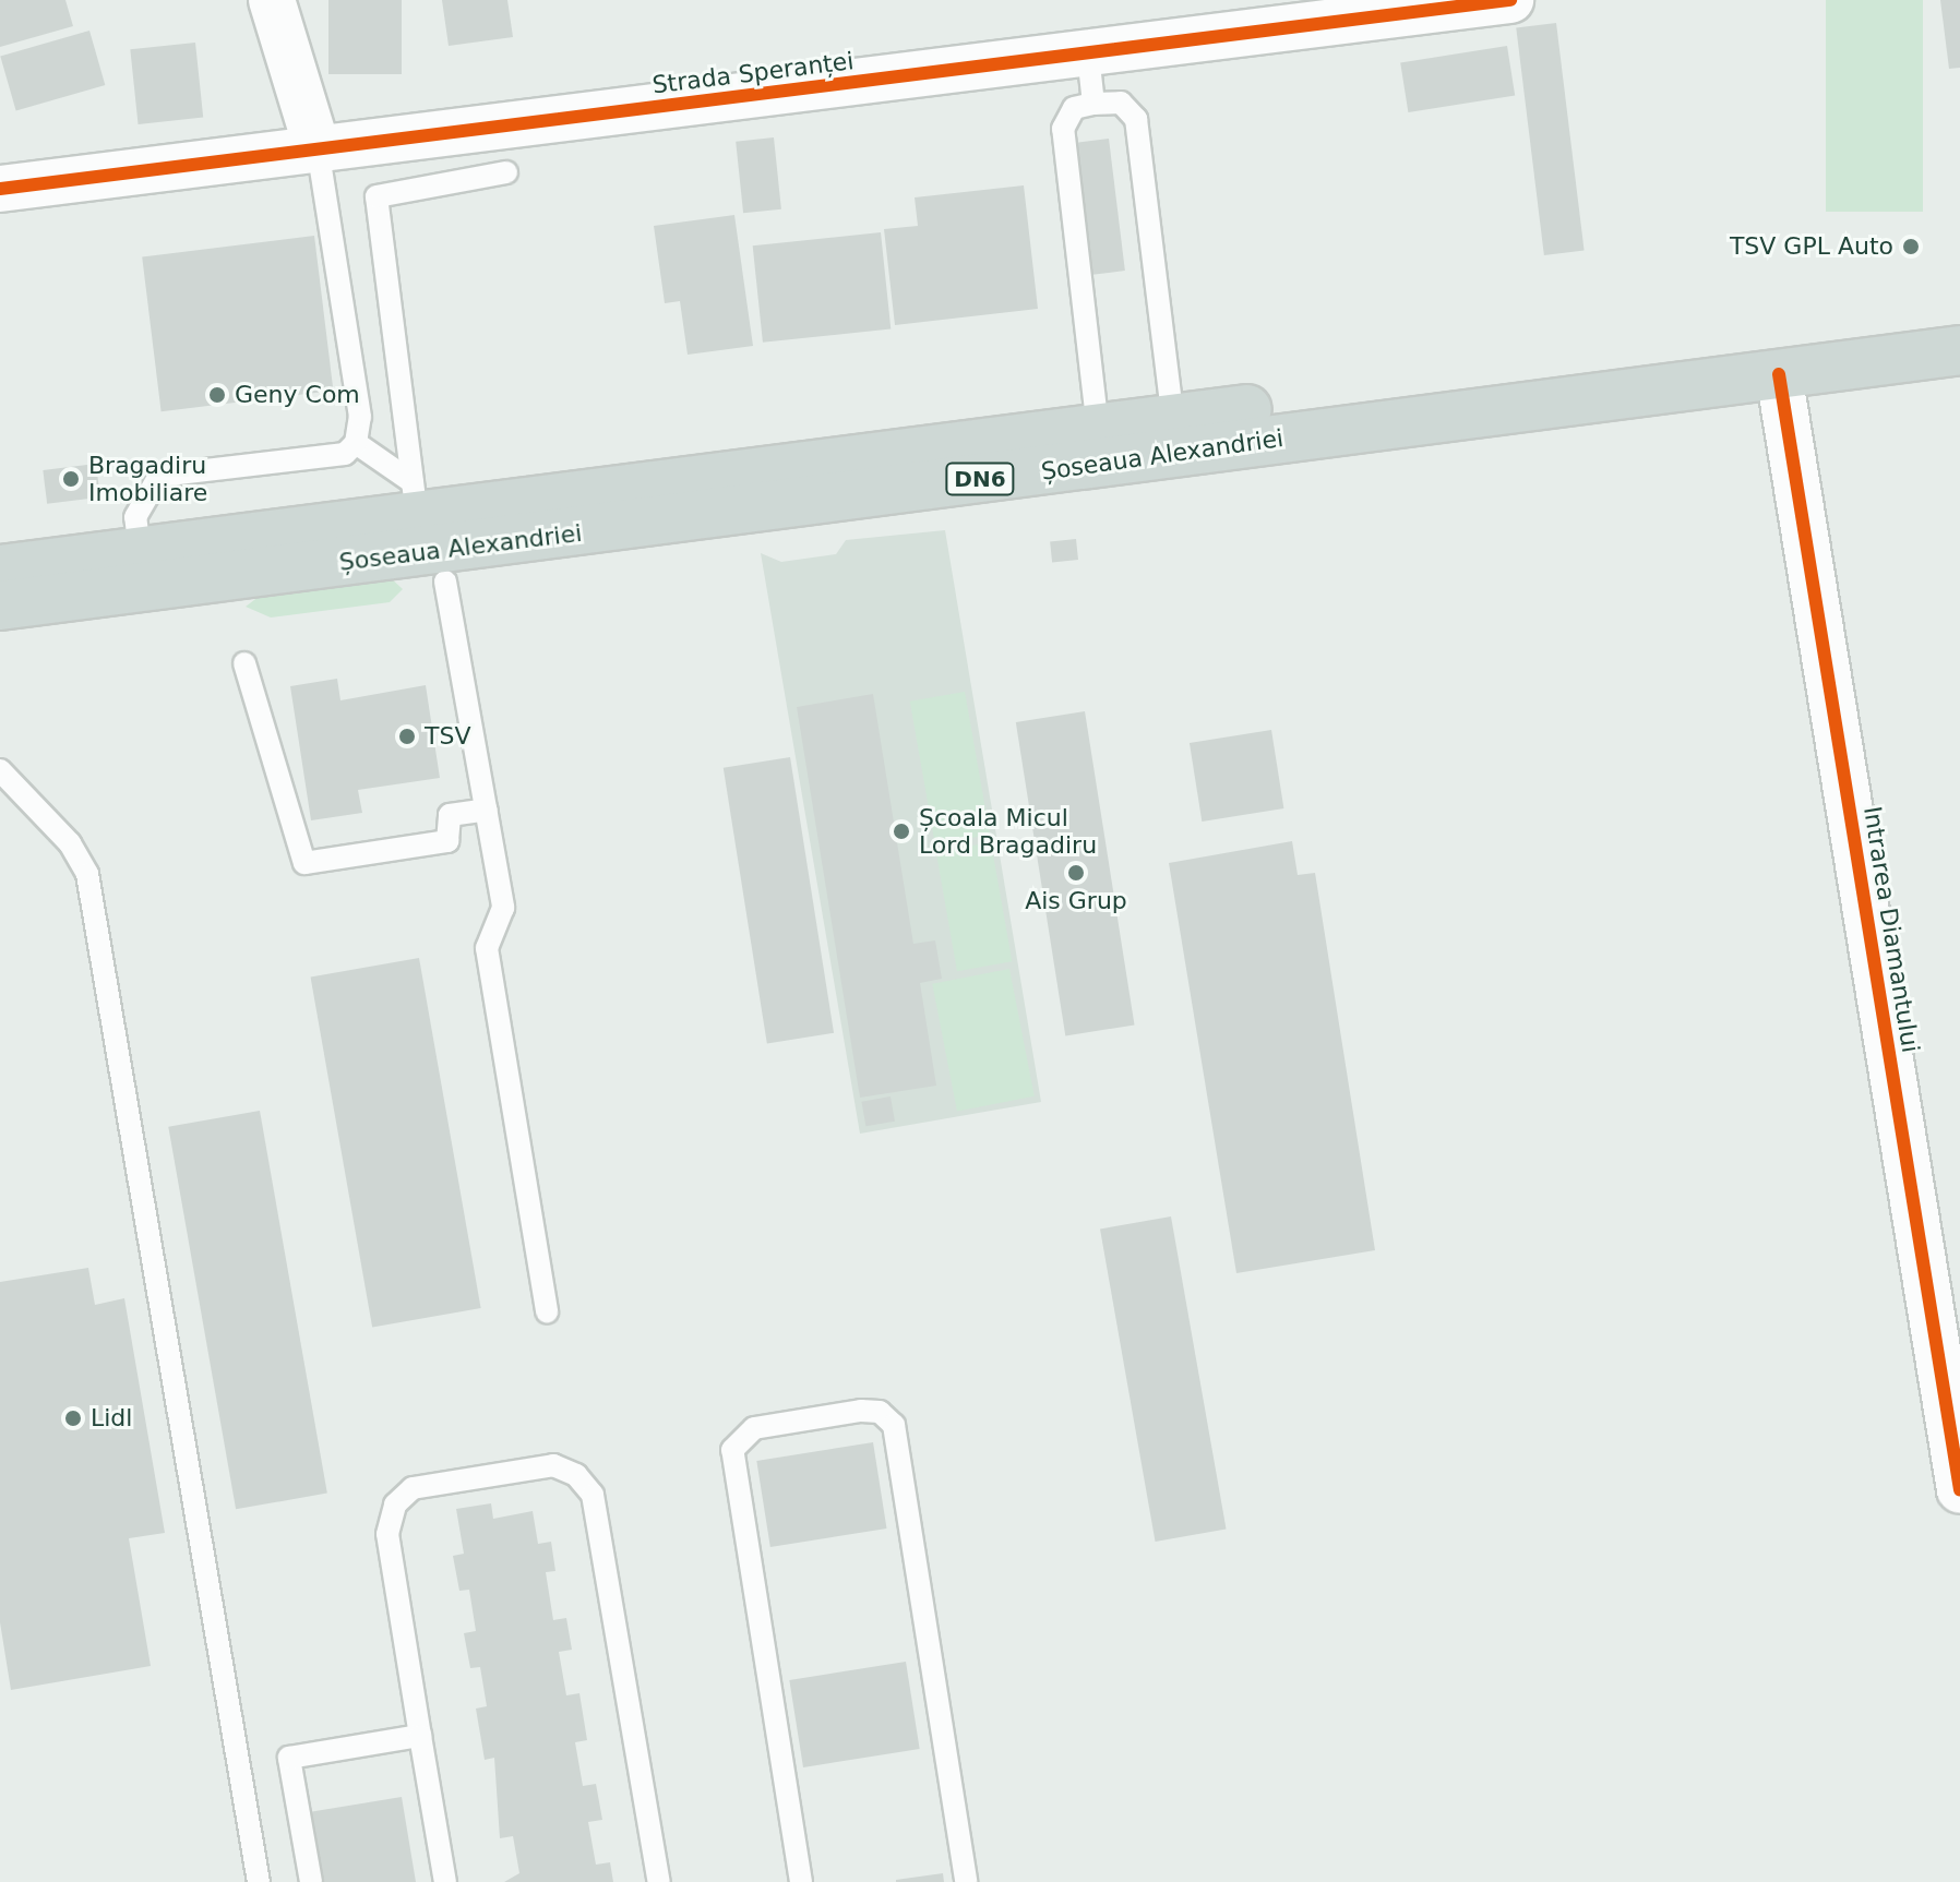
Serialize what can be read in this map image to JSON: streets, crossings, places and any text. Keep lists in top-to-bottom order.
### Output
{
  "streets": {
    "main road": ["Șoseaua Alexandriei", "DN6"],
    "street": ["Strada Speranței", "Intrarea Diamantului"]
  },
  "crossings": [
    ["Șoseaua Alexandriei", "Intrarea Diamantului"]
  ],
  "places": [
    "TSV GPL Auto",
    "Geny Com",
    "Bragadiru Imobiliare",
    "TSV",
    "Școala Micul Lord Bragadiru",
    "Ais Grup",
    "Lidl"
  ]
}
